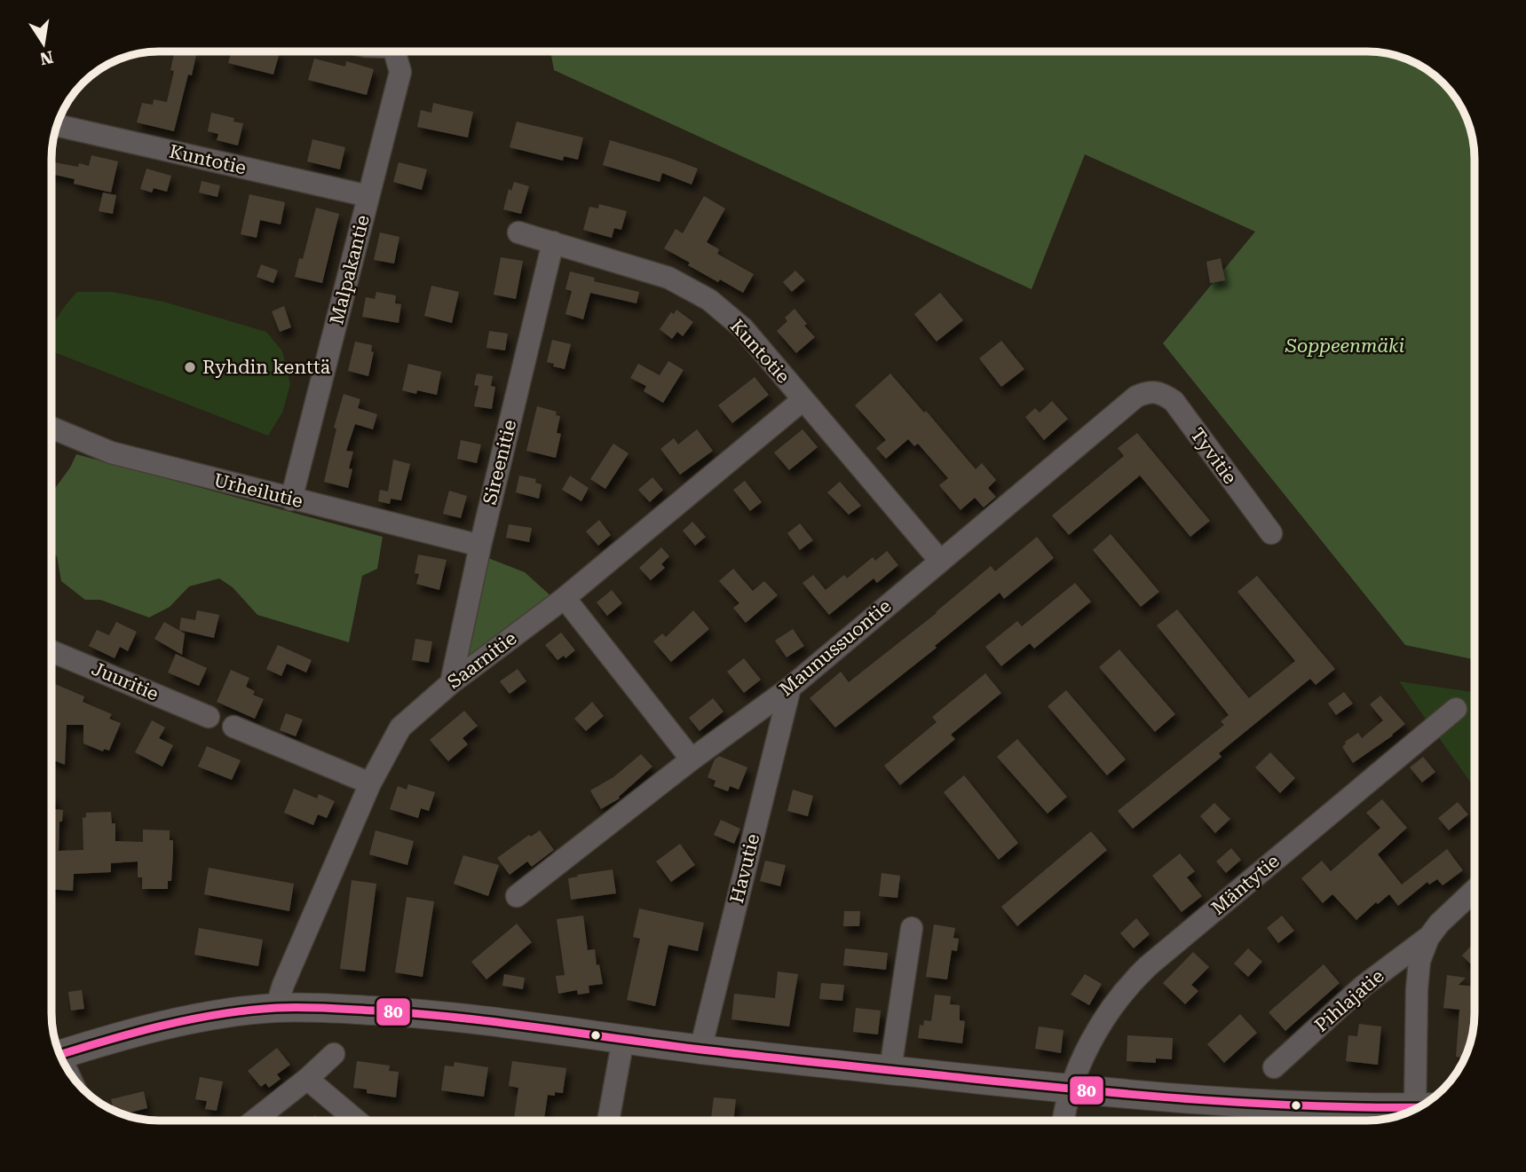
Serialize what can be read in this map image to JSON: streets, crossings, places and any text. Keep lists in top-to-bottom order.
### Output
{
  "streets": {
    "street": [
      "Kuntotie",
      "Malpakantie",
      "Tyvitie",
      "Sireenitie",
      "Urheilutie",
      "Maunussuontie",
      "Saarnitie",
      "Juuritie",
      "Havutie",
      "Mäntytie",
      "Pihlajatie"
    ]
  },
  "crossings": [
    ["Kuntotie", "Malpakantie"],
    ["Kuntotie", "Sireenitie"],
    ["Kuntotie", "Maunussuontie"],
    ["Kuntotie", "Saarnitie"],
    ["Malpakantie", "Urheilutie"],
    ["Tyvitie", "Maunussuontie"],
    ["Sireenitie", "Urheilutie"],
    ["Sireenitie", "Saarnitie"],
    ["Maunussuontie", "Havutie"]
  ],
  "parks": ["Soppeenmäki"],
  "places": ["Ryhdin kenttä"],
  "lines": ["transit line 80"],
  "north": "bottom"
}
